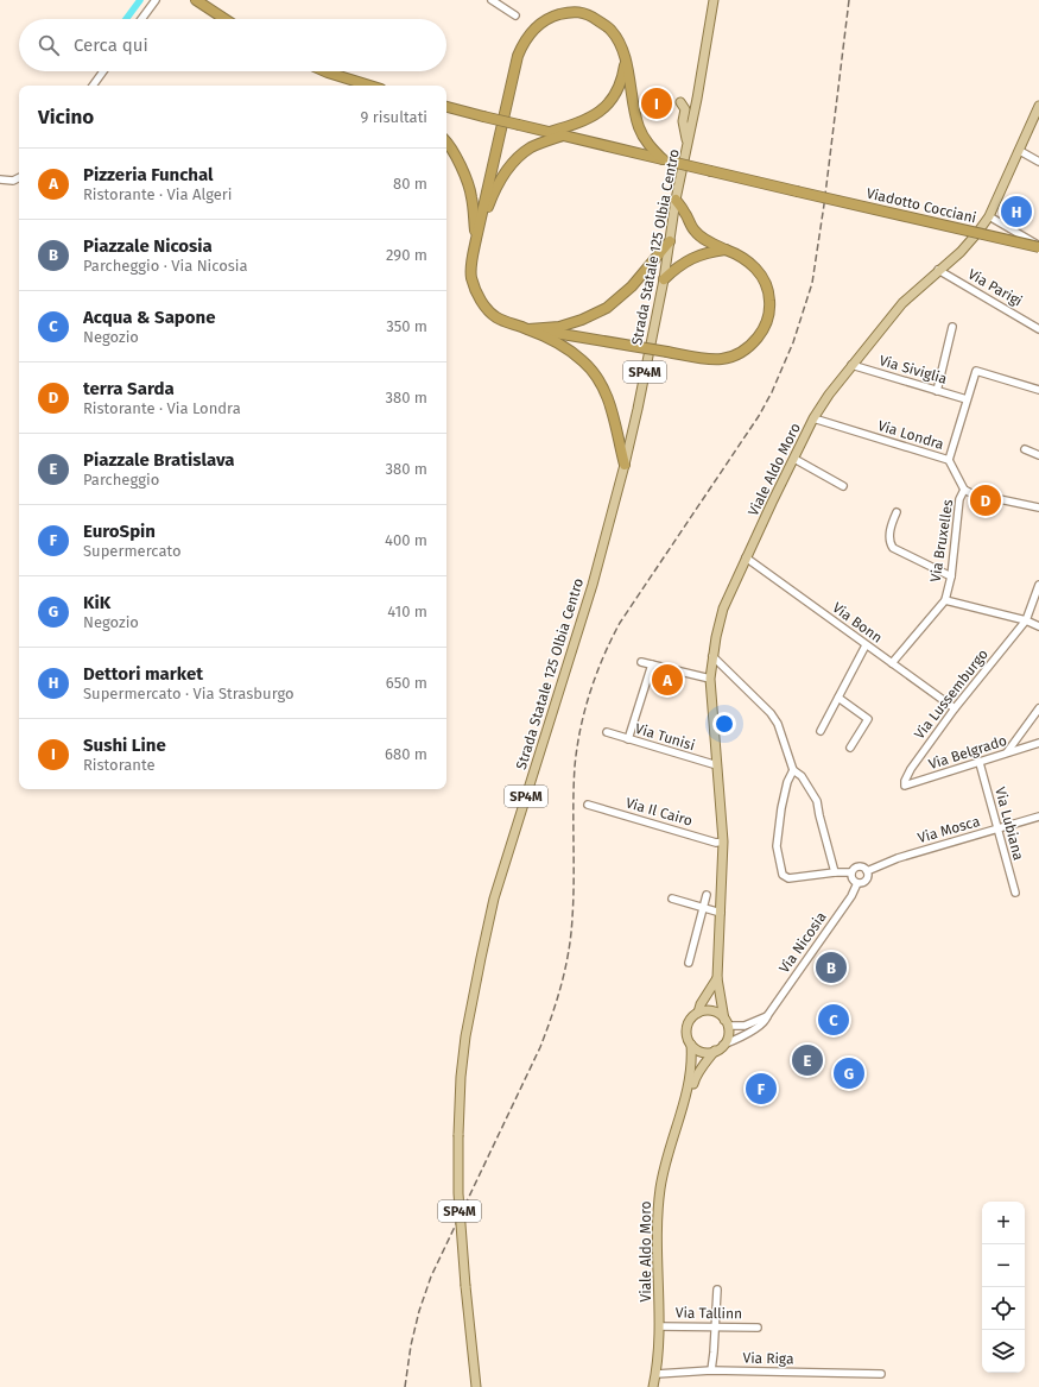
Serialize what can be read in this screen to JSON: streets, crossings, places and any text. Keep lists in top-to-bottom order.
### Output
{
  "streets": {
    "highway": ["Viadotto Cocciani"],
    "main road": ["Strada Statale 125 Olbia Centro", "SP4M", "Viale Aldo Moro"],
    "street": [
      "Via Parigi",
      "Via Siviglia",
      "Via Londra",
      "Via Bruxelles",
      "Via Bonn",
      "Via Lussemburgo",
      "Via Tunisi",
      "Via Belgrado",
      "Via Il Cairo",
      "Via Lubiana",
      "Via Mosca",
      "Via Nicosia",
      "Via Tallinn",
      "Via Riga"
    ]
  },
  "crossings": [
    ["Via Parigi", "Viale Aldo Moro"],
    ["Via Siviglia", "Viale Aldo Moro"],
    ["Via Londra", "Viale Aldo Moro"],
    ["Via Londra", "Via Bruxelles"],
    ["Viale Aldo Moro", "Via Bonn"],
    ["Viale Aldo Moro", "Via Tunisi"],
    ["Viale Aldo Moro", "Via Il Cairo"],
    ["Viale Aldo Moro", "Via Nicosia"],
    ["Viale Aldo Moro", "Via Tallinn"],
    ["Viale Aldo Moro", "Via Riga"],
    ["Via Bruxelles", "Via Bonn"],
    ["Via Bonn", "Via Lussemburgo"],
    ["Via Lussemburgo", "Via Belgrado"],
    ["Via Belgrado", "Via Lubiana"],
    ["Via Lubiana", "Via Mosca"],
    ["Via Mosca", "Via Nicosia"]
  ],
  "page": {
    "search": "Cerca qui",
    "pins": [
      "I",
      "H",
      "D",
      "A",
      "B",
      "C",
      "E",
      "G",
      "F"
    ],
    "heading": ["Vicino", "9 risultati"],
    "list": [
      {
        "mark": "A",
        "name": "Pizzeria Funchal",
        "note": "Ristorante · Via Algeri",
        "value": "80 m"
      },
      {
        "mark": "B",
        "name": "Piazzale Nicosia",
        "note": "Parcheggio · Via Nicosia",
        "value": "290 m"
      },
      {
        "mark": "C",
        "name": "Acqua & Sapone",
        "note": "Negozio",
        "value": "350 m"
      },
      {
        "mark": "D",
        "name": "terra Sarda",
        "note": "Ristorante · Via Londra",
        "value": "380 m"
      },
      {
        "mark": "E",
        "name": "Piazzale Bratislava",
        "note": "Parcheggio",
        "value": "380 m"
      },
      {
        "mark": "F",
        "name": "EuroSpin",
        "note": "Supermercato",
        "value": "400 m"
      },
      {
        "mark": "G",
        "name": "KiK",
        "note": "Negozio",
        "value": "410 m"
      },
      {
        "mark": "H",
        "name": "Dettori market",
        "note": "Supermercato · Via Strasburgo",
        "value": "650 m"
      },
      {
        "mark": "I",
        "name": "Sushi Line",
        "note": "Ristorante",
        "value": "680 m"
      }
    ],
    "map_buttons": ["+", "−"]
  }
}
